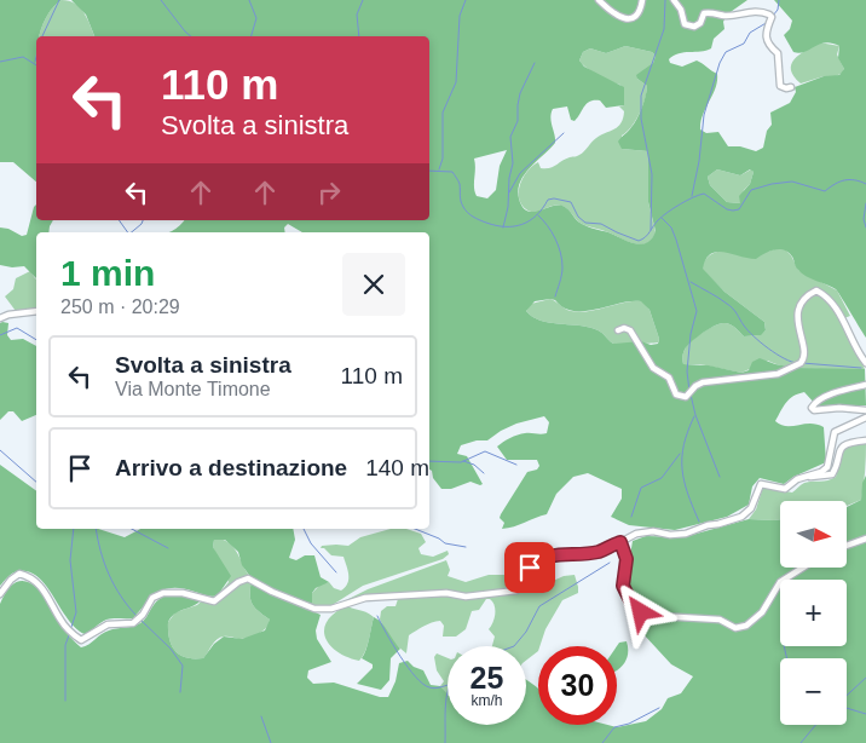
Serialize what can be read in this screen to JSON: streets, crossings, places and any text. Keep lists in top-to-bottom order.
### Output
{
  "north": "right",
  "page": {
    "turn": ["110 m", "Svolta a sinistra"],
    "heading": ["1 min", "250 m · 20:29"],
    "list": [
      {
        "name": "Svolta a sinistra",
        "note": "Via Monte Timone",
        "value": "110 m"
      },
      {
        "name": "Arrivo a destinazione",
        "value": "140 m"
      }
    ],
    "map_buttons": ["+", "−"],
    "speed": "25 km/h",
    "limit": "30"
  }
}
